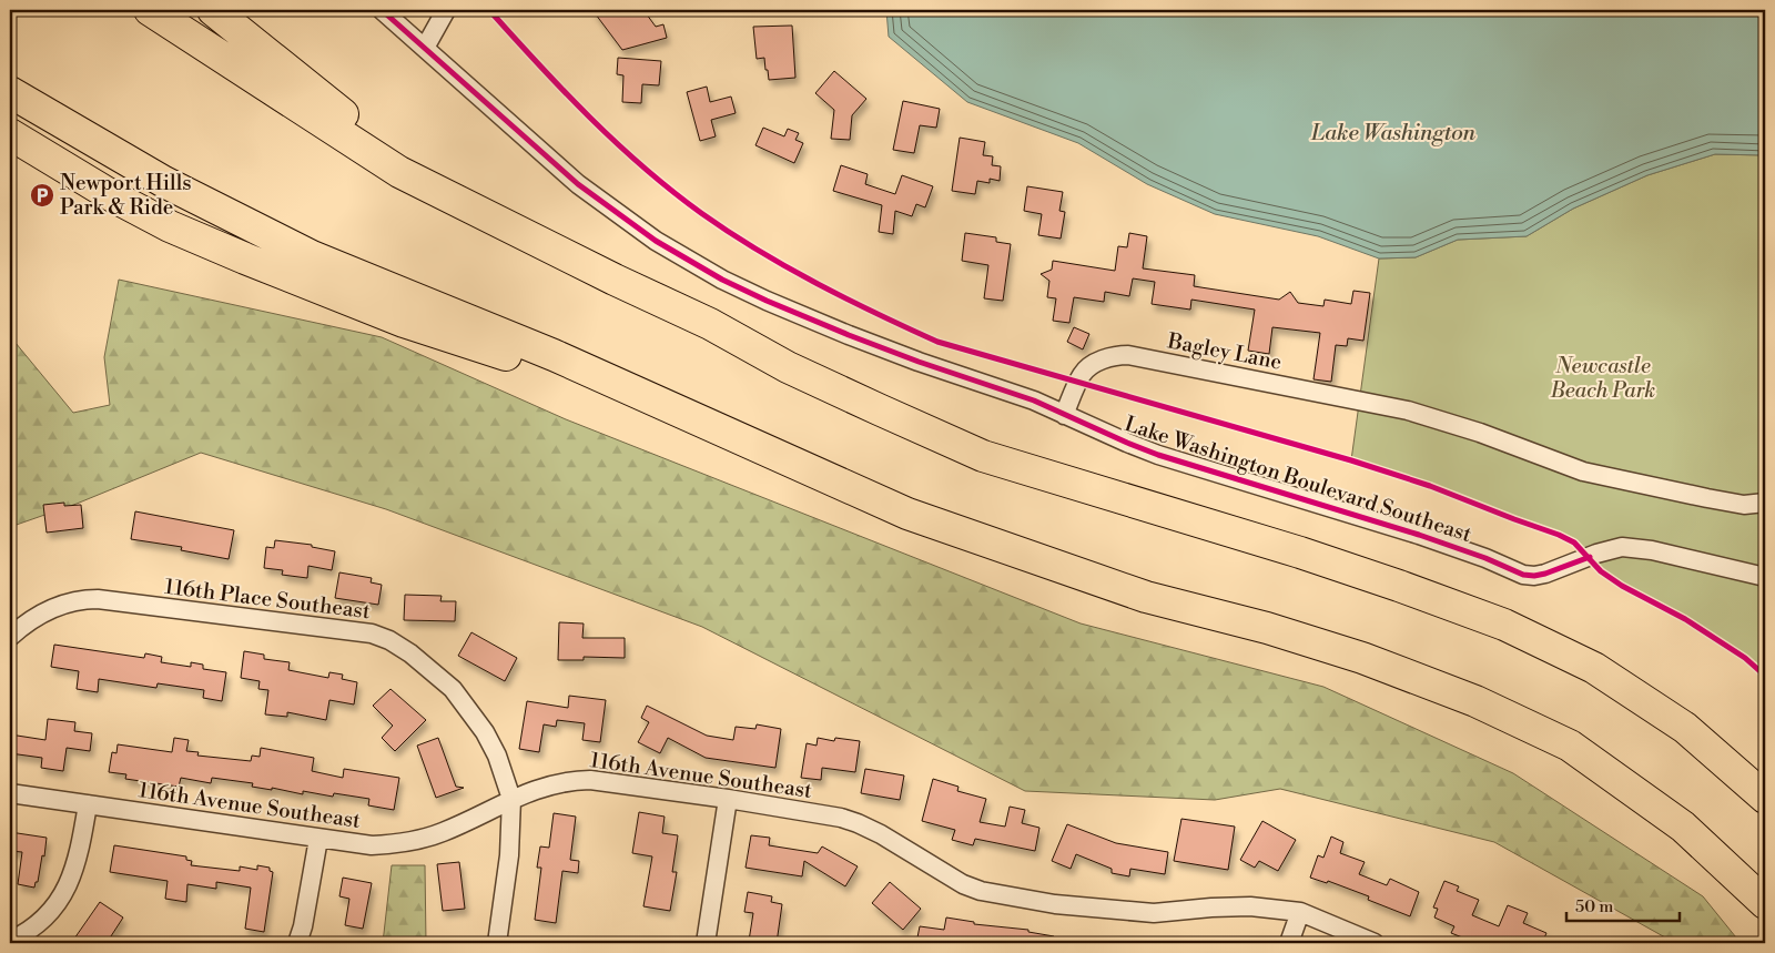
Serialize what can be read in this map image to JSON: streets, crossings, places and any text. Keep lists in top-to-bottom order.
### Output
{
  "streets": {
    "street": [
      "Bagley Lane",
      "Lake Washington Boulevard Southeast",
      "116th Place Southeast",
      "116th Avenue Southeast"
    ]
  },
  "crossings": [
    ["Bagley Lane", "Lake Washington Boulevard Southeast"],
    ["116th Place Southeast", "116th Avenue Southeast"]
  ],
  "water": ["Lake Washington"],
  "parks": ["Newcastle Beach Park"],
  "places": {
    "parking": ["Newport Hills Park & Ride"]
  },
  "scale_bar": "50 m"
}
